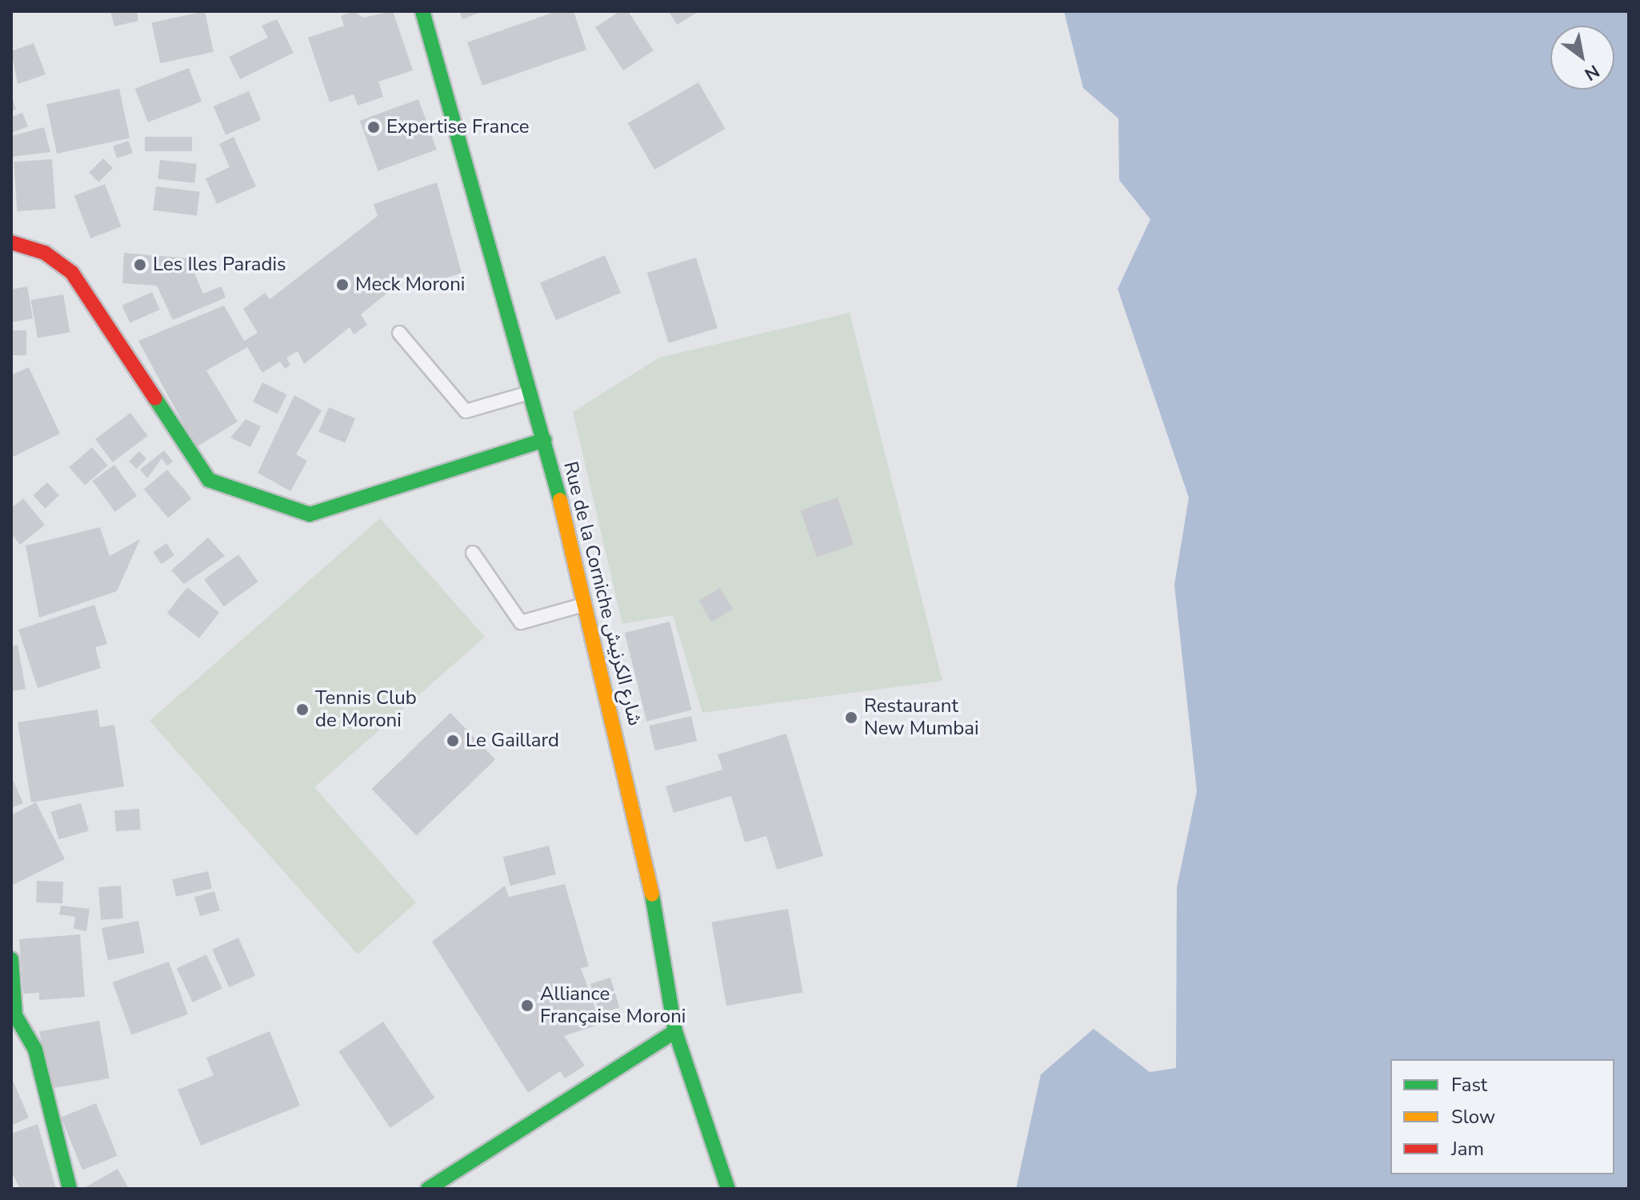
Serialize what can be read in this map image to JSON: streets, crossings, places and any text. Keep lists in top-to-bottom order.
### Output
{
  "streets": {
    "main road": ["Rue de la Corniche شارع الكرنيش"]
  },
  "places": [
    "Expertise France",
    "Les Iles Paradis",
    "Meck Moroni",
    "Tennis Club de Moroni",
    "Restaurant New Mumbai",
    "Le Gaillard",
    "Alliance Française Moroni"
  ],
  "legend": ["Fast", "Slow", "Jam"],
  "north": "bottom right"
}
